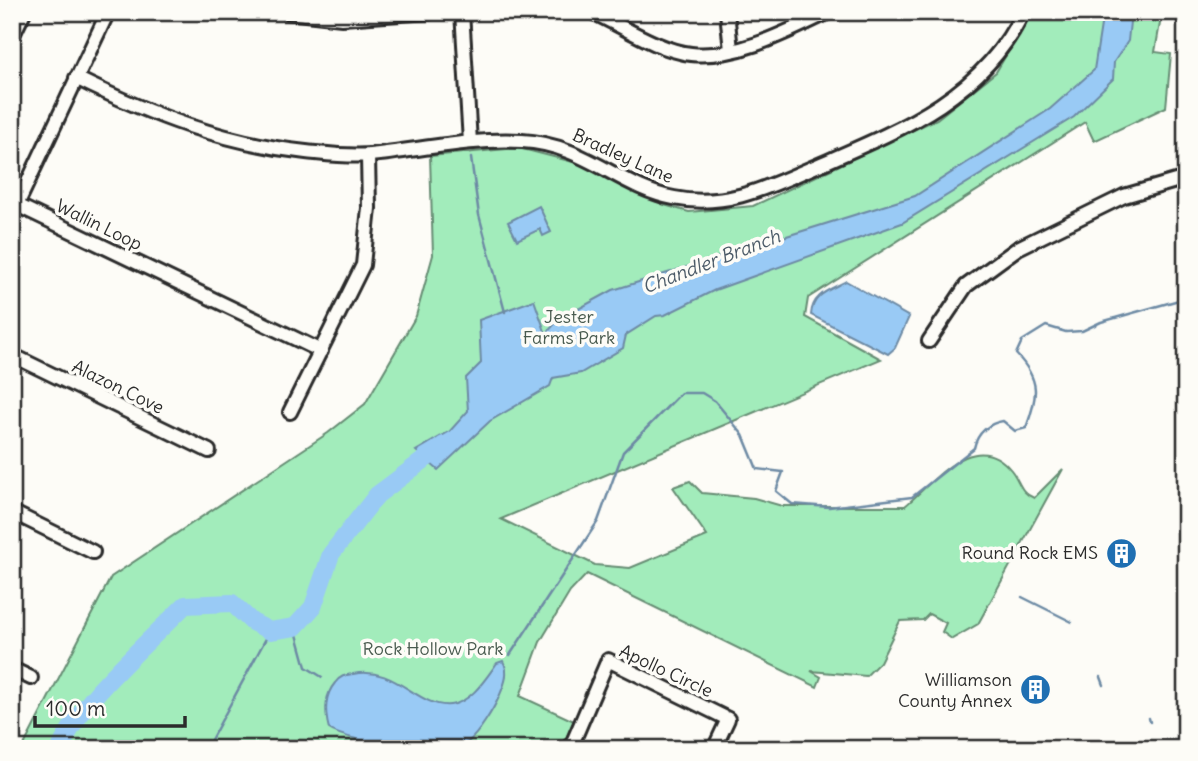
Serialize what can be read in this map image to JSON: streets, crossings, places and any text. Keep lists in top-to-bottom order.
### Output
{
  "streets": {
    "street": [
      "Bradley Lane",
      "Wallin Loop",
      "Alazon Cove",
      "Apollo Circle"
    ]
  },
  "crossings": [
    ["Bradley Lane", "Wallin Loop"]
  ],
  "water": ["Chandler Branch"],
  "parks": ["Jester Farms Park", "Rock Hollow Park"],
  "places": {
    "building": ["Round Rock EMS", "Williamson County Annex"]
  },
  "scale_bar": "100 m"
}
